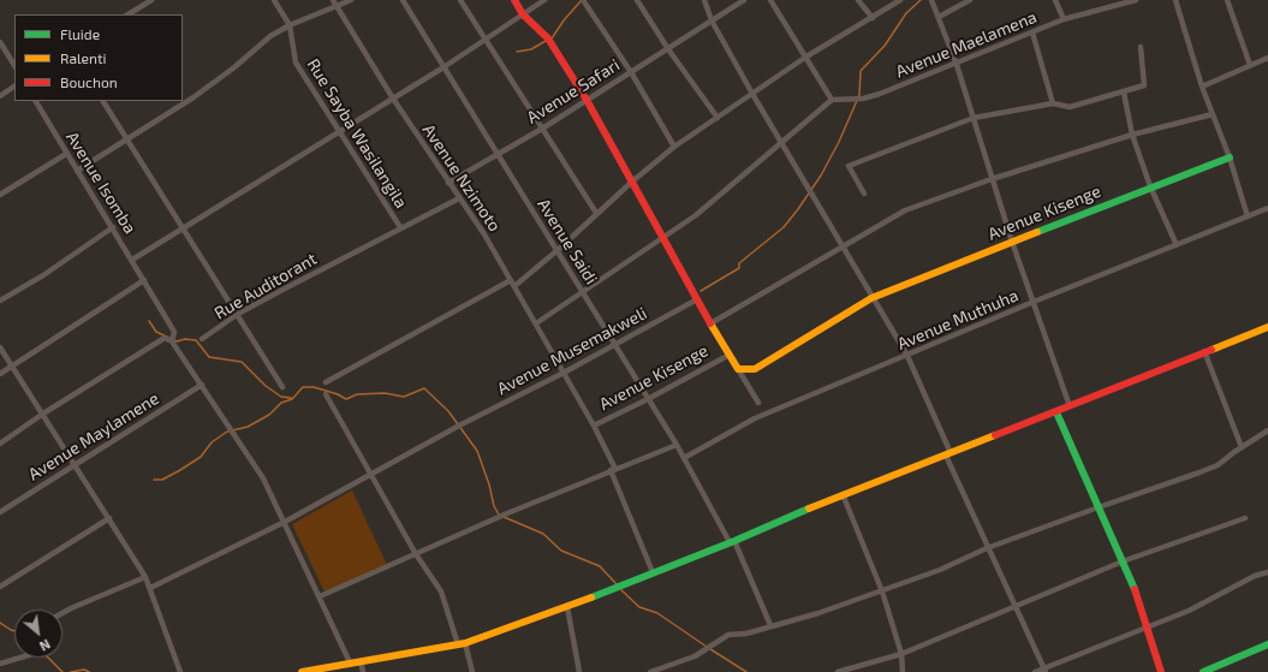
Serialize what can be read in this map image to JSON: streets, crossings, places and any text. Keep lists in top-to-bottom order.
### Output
{
  "streets": {
    "street": [
      "Avenue Maelamena",
      "Avenue Safari",
      "Rue Sayba Wasilangila",
      "Avenue Nzimoto",
      "Avenue Isomba",
      "Avenue Kisenge",
      "Avenue Saidi",
      "Rue Auditorant",
      "Avenue Muthuha",
      "Avenue Musemakweli",
      "Avenue Maylamene"
    ]
  },
  "crossings": [
    ["Avenue Safari", "Avenue Nzimoto"],
    ["Avenue Safari", "Avenue Saidi"],
    ["Rue Sayba Wasilangila", "Rue Auditorant"],
    ["Avenue Nzimoto", "Avenue Kisenge"],
    ["Avenue Nzimoto", "Avenue Musemakweli"],
    ["Avenue Kisenge", "Avenue Saidi"],
    ["Avenue Kisenge", "Avenue Musemakweli"],
    ["Avenue Saidi", "Avenue Muthuha"],
    ["Avenue Saidi", "Avenue Musemakweli"]
  ],
  "legend": ["Fluide", "Ralenti", "Bouchon"],
  "north": "bottom right"
}
